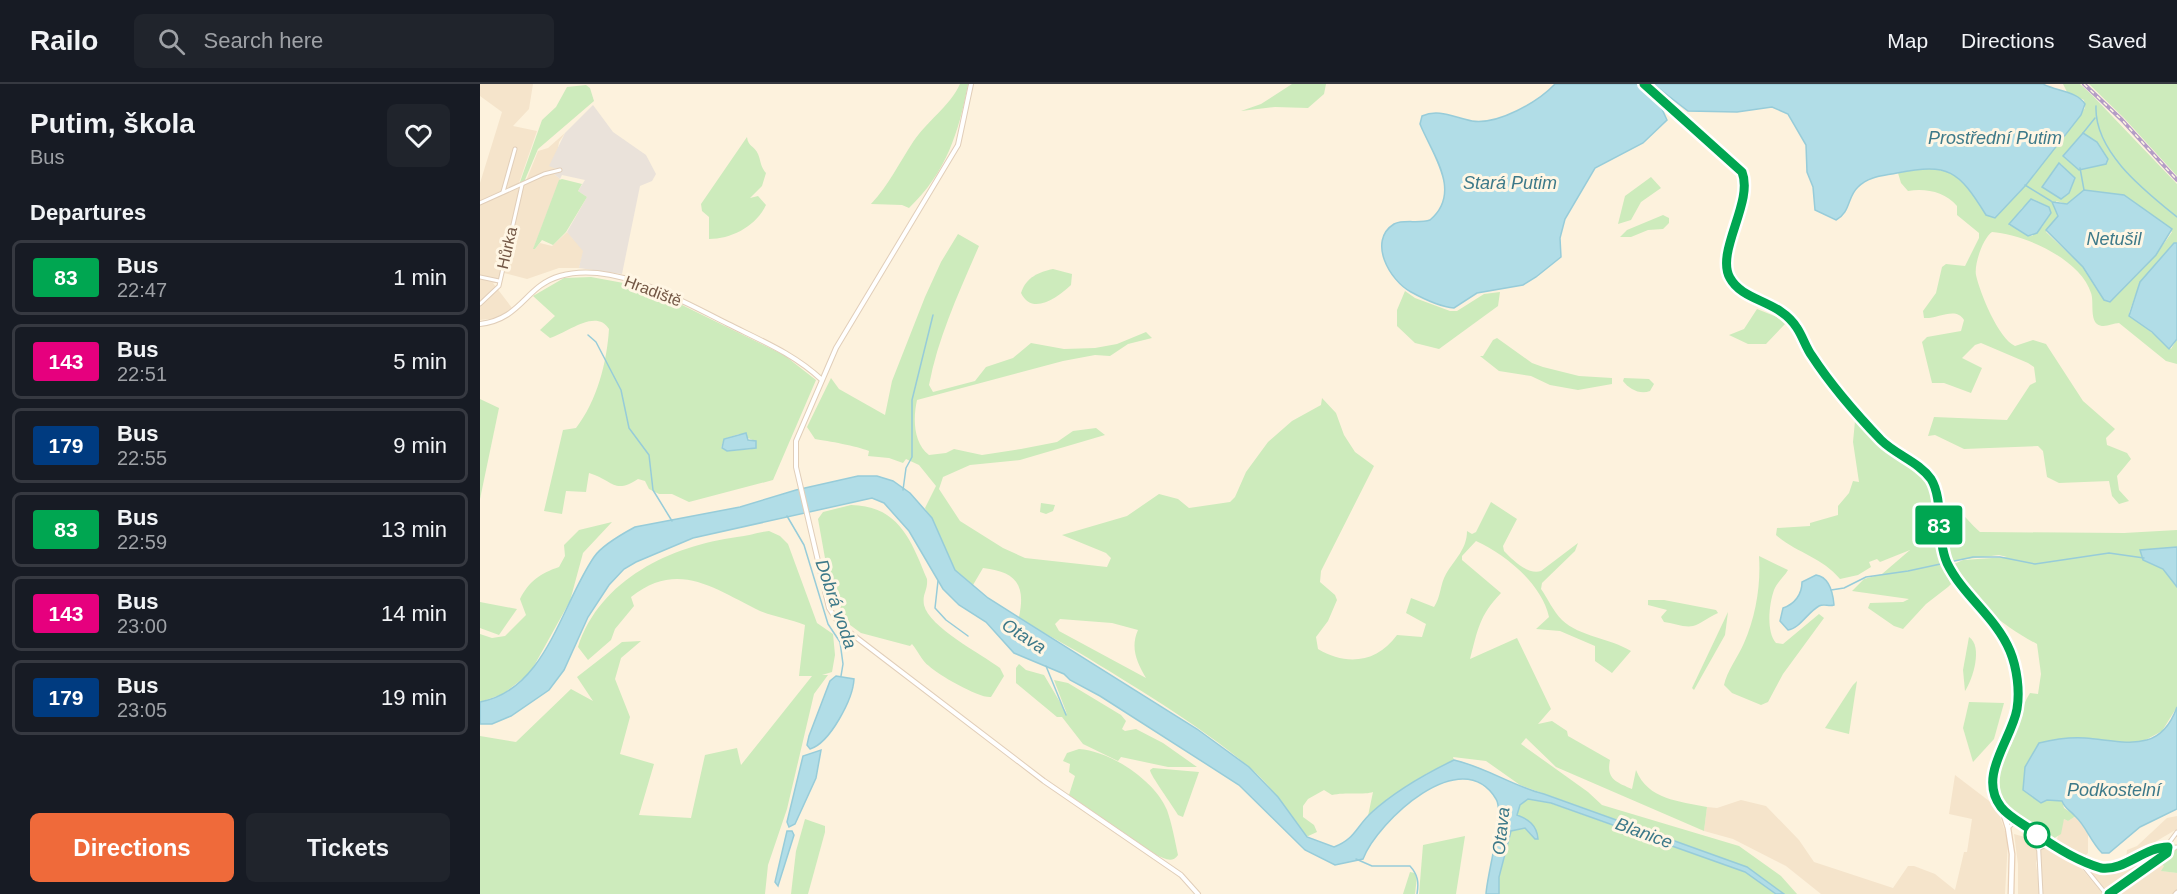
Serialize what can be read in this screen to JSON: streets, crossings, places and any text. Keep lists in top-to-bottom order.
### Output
{
  "streets": {
    "street": ["Hůrka", "Hradiště"]
  },
  "water": [
    "Prostřední Putim",
    "Stará Putim",
    "Netušil",
    "Dobrá voda",
    "Otava",
    "Podkostelní",
    "Blanice"
  ],
  "lines": ["bus line 83"],
  "page": {
    "header": "Railo",
    "search": "Search here",
    "nav": ["Map", "Directions", "Saved"],
    "heading": [
      ["Putim, škola", "Bus"],
      "Departures"
    ],
    "on_map": "83",
    "list": [
      {
        "mark": "83",
        "name": "Bus",
        "note": "22:47",
        "value": "1 min"
      },
      {
        "mark": "143",
        "name": "Bus",
        "note": "22:51",
        "value": "5 min"
      },
      {
        "mark": "179",
        "name": "Bus",
        "note": "22:55",
        "value": "9 min"
      },
      {
        "mark": "83",
        "name": "Bus",
        "note": "22:59",
        "value": "13 min"
      },
      {
        "mark": "143",
        "name": "Bus",
        "note": "23:00",
        "value": "14 min"
      },
      {
        "mark": "179",
        "name": "Bus",
        "note": "23:05",
        "value": "19 min"
      }
    ],
    "buttons": ["Directions", "Tickets"]
  }
}
